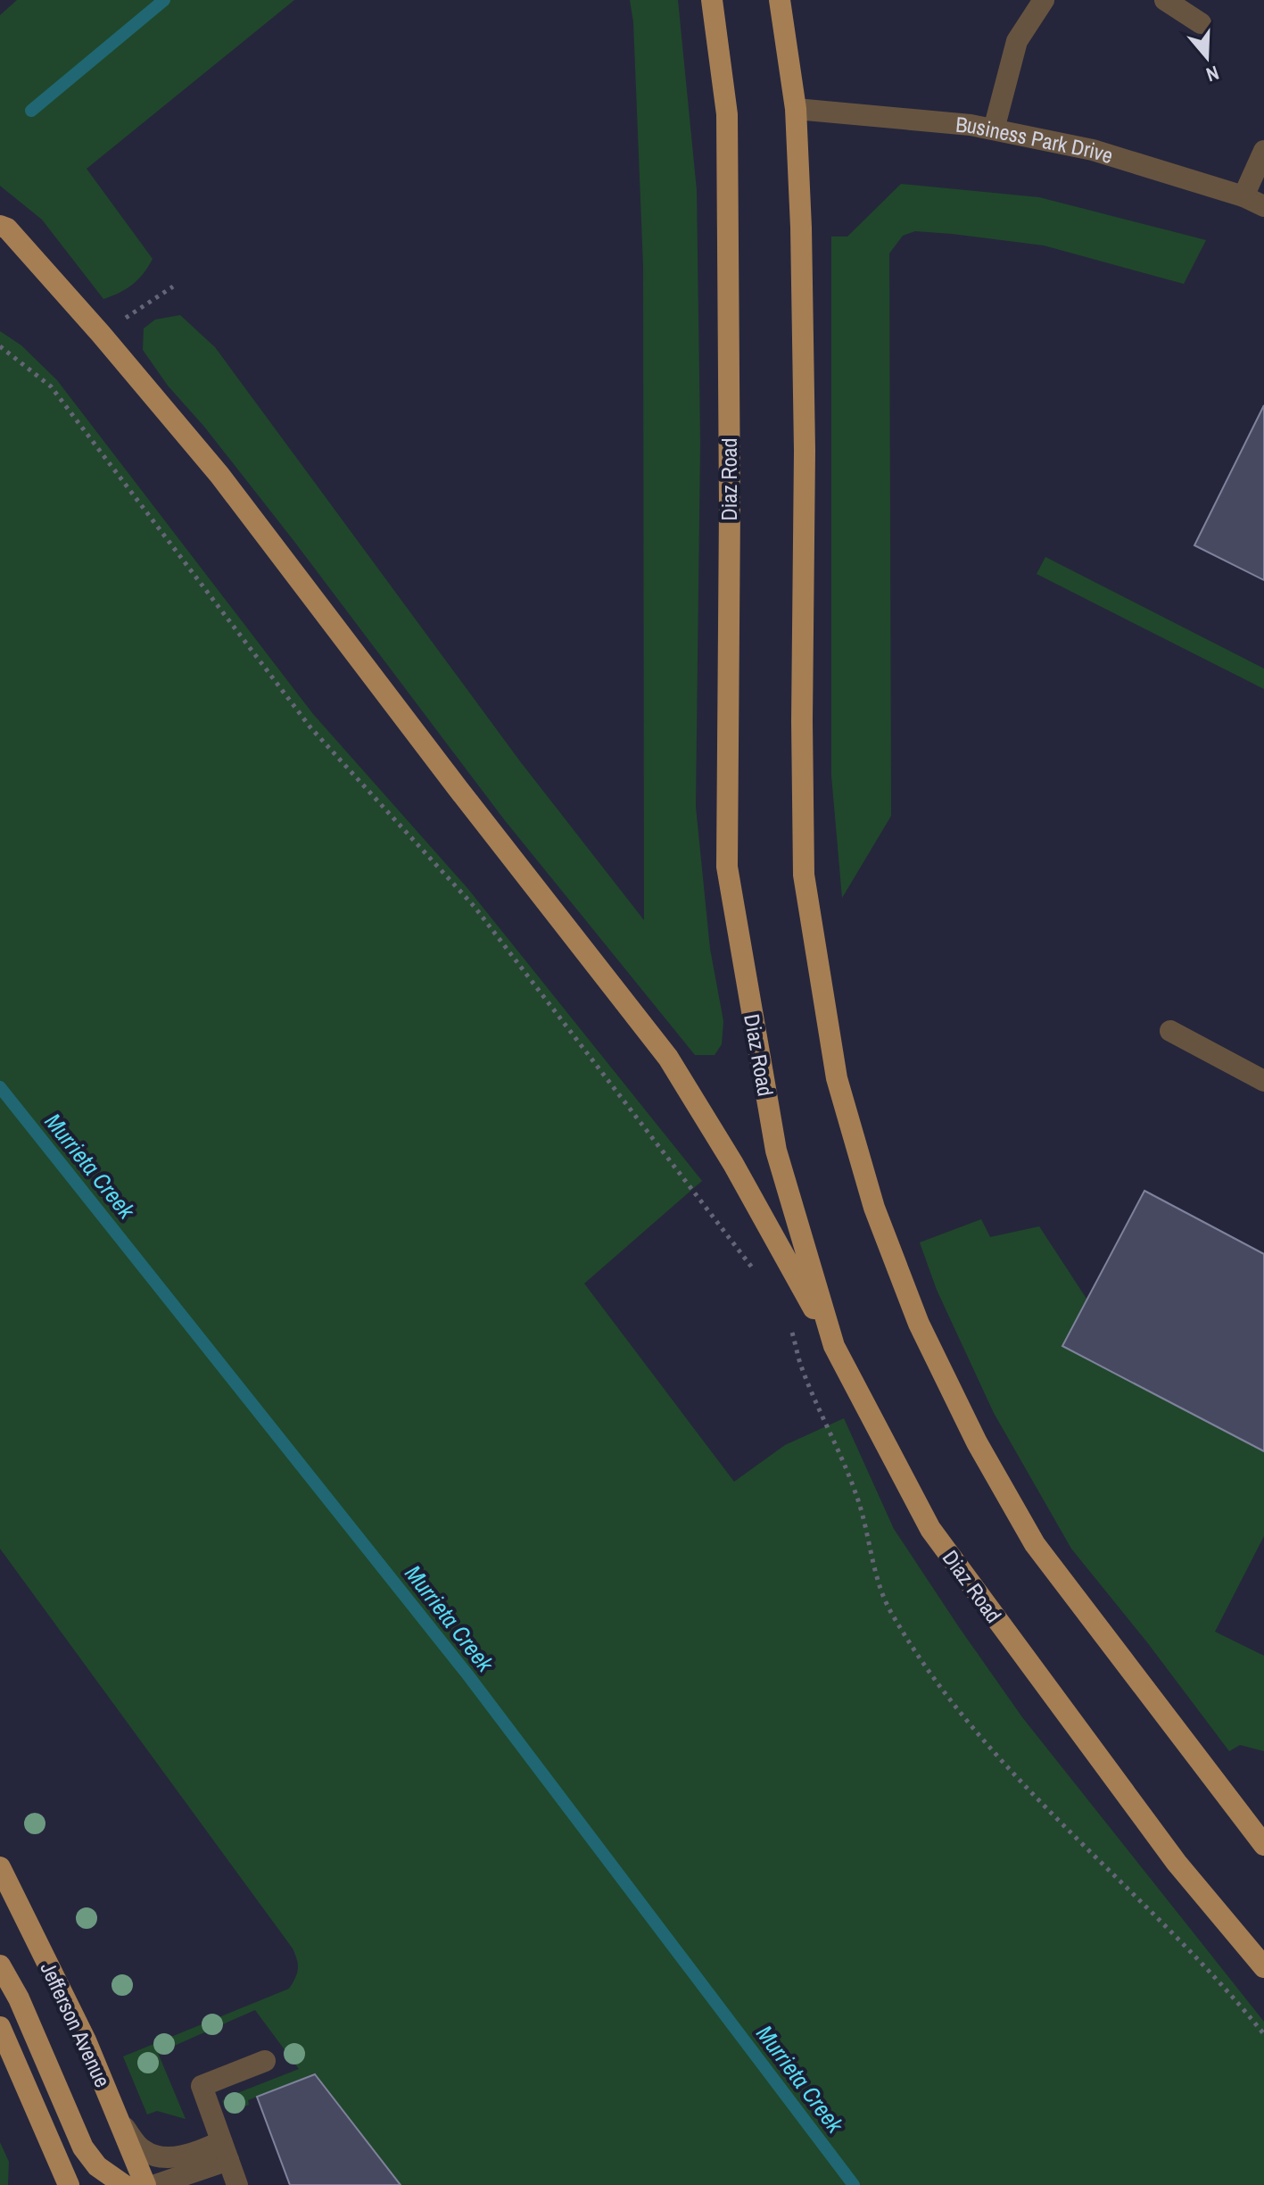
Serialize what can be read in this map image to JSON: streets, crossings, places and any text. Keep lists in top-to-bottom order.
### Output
{
  "streets": {
    "main road": ["Diaz Road", "Jefferson Avenue"],
    "street": ["Business Park Drive"]
  },
  "water": ["Murrieta Creek"],
  "north": "bottom"
}
